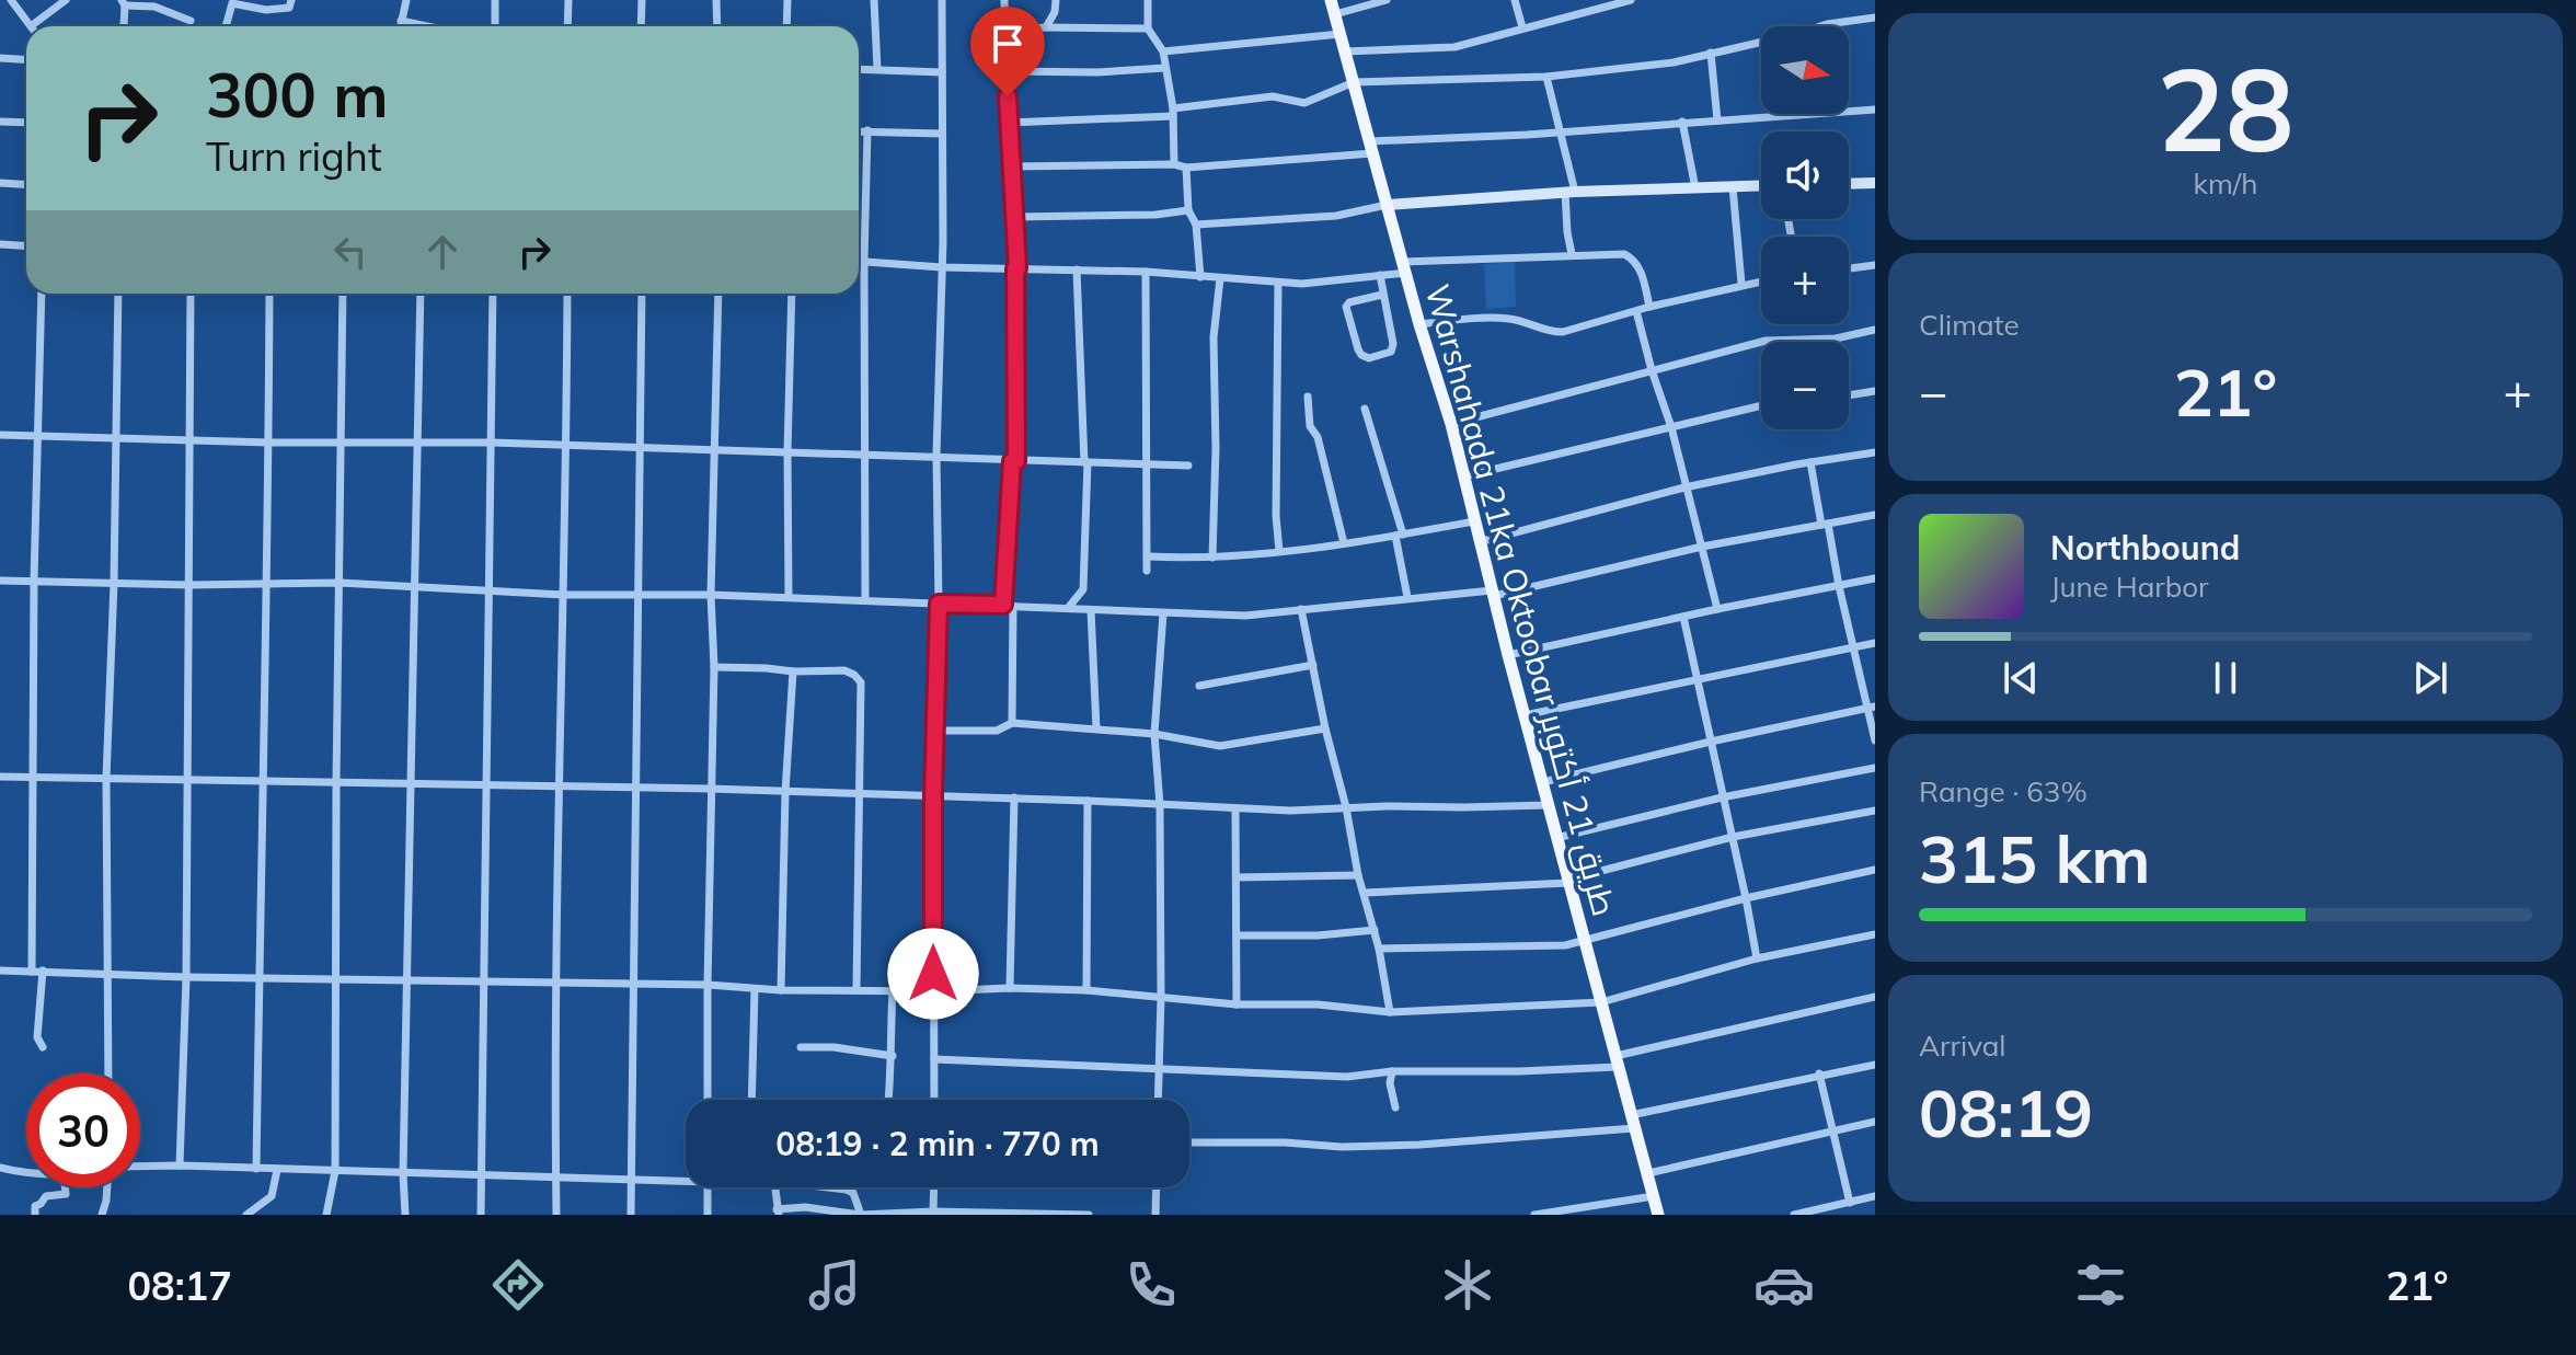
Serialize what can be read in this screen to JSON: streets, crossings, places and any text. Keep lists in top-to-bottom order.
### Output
{
  "streets": {
    "main road": ["Warshahada 21ka Oktoobar طريق 21 أكتوبر"]
  },
  "north": "right",
  "page": {
    "tile": [
      ["28", "km/h"],
      "Climate",
      ["Range · 63%", "315 km"],
      ["Arrival", "08:19"]
    ],
    "map_buttons": ["+", "−"],
    "turn": ["300 m", "Turn right"],
    "heat": ["−", "21°", "+"],
    "song": ["Northbound", "June Harbor"],
    "limit": "30",
    "trip": "08:19 · 2 min · 770 m",
    "tabs": ["08:17", "21°"]
  }
}
